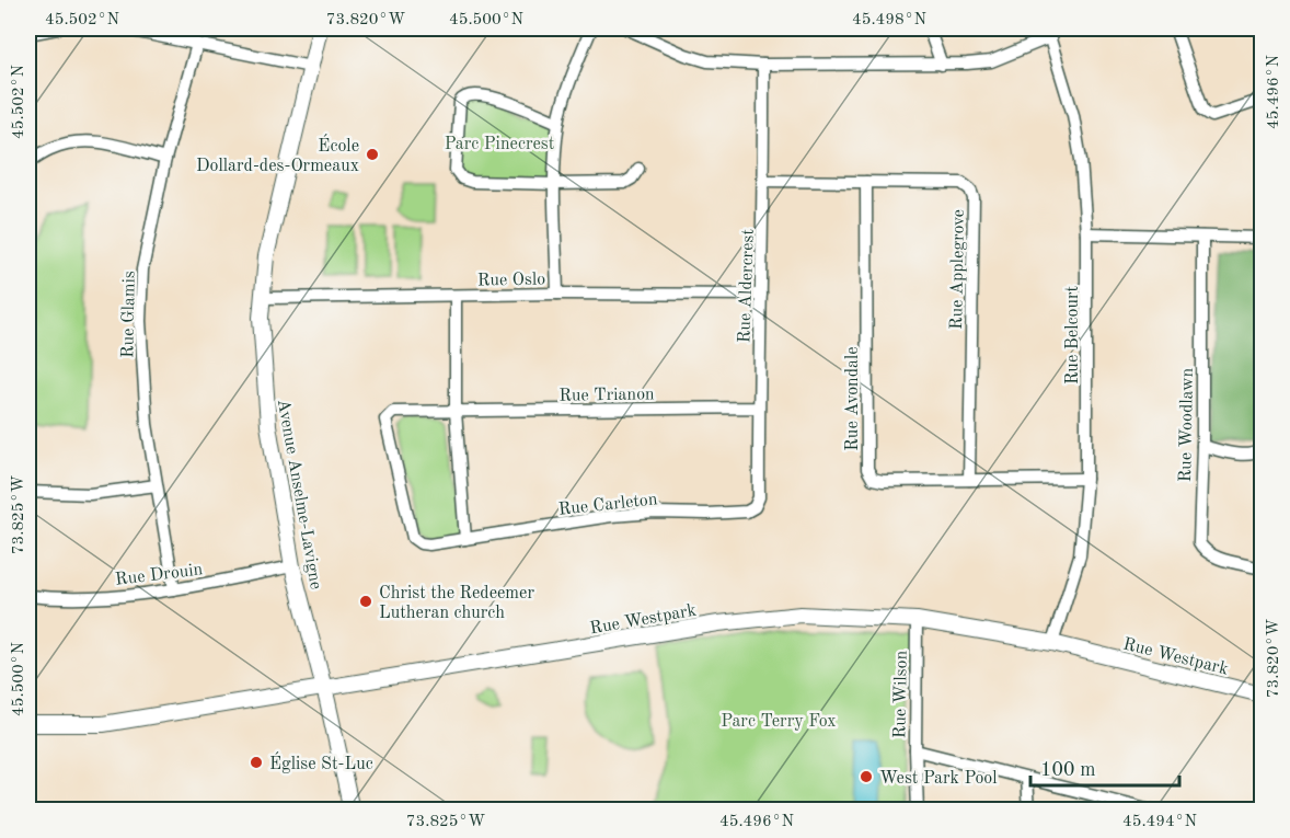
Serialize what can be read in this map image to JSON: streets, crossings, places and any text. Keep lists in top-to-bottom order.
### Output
{
  "streets": {
    "street": [
      "Rue Applegrove",
      "Rue Oslo",
      "Rue Aldercrest",
      "Rue Glamis",
      "Rue Belcourt",
      "Rue Trianon",
      "Rue Avondale",
      "Rue Woodlawn",
      "Avenue Anselme-Lavigne",
      "Rue Carleton",
      "Rue Drouin",
      "Rue Westpark",
      "Rue Wilson"
    ]
  },
  "crossings": [
    ["Rue Applegrove", "Rue Aldercrest"],
    ["Rue Applegrove", "Rue Avondale"],
    ["Rue Oslo", "Rue Aldercrest"],
    ["Rue Oslo", "Avenue Anselme-Lavigne"],
    ["Rue Aldercrest", "Rue Trianon"],
    ["Rue Aldercrest", "Rue Carleton"],
    ["Rue Glamis", "Rue Drouin"],
    ["Rue Belcourt", "Rue Avondale"],
    ["Rue Belcourt", "Rue Westpark"],
    ["Rue Trianon", "Rue Carleton"],
    ["Avenue Anselme-Lavigne", "Rue Drouin"],
    ["Avenue Anselme-Lavigne", "Rue Westpark"],
    ["Rue Westpark", "Rue Wilson"]
  ],
  "parks": ["Parc Pinecrest", "Parc Terry Fox"],
  "places": [
    "École Dollard-des-Ormeaux",
    "Christ the Redeemer Lutheran church",
    "Église St-Luc",
    "West Park Pool"
  ],
  "scale_bar": "100 m",
  "coordinates": [
    "45.502°N",
    "73.820°W",
    "45.500°N",
    "45.498°N",
    "45.496°N",
    "73.825°W",
    "45.494°N"
  ]
}
